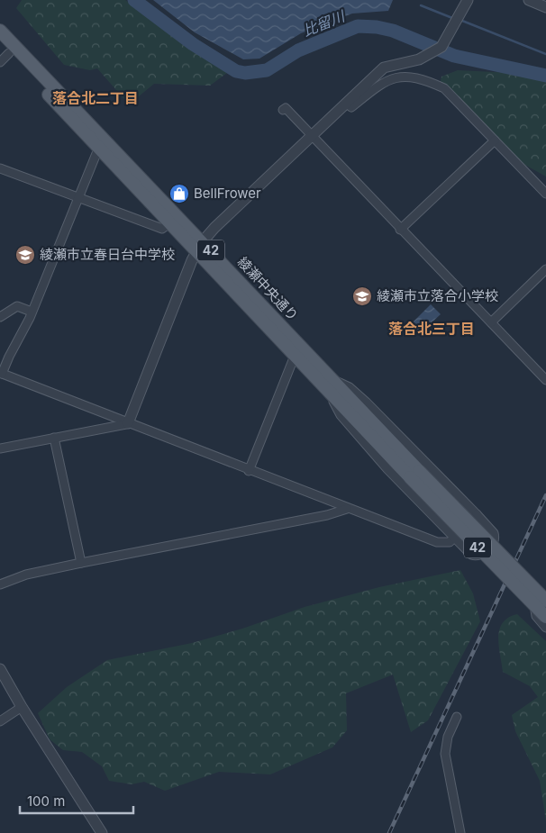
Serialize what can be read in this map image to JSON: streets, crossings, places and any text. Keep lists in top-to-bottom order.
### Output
{
  "streets": {
    "main road": ["42", "綾瀬中央通り"]
  },
  "crossings": [
    ["42", "綾瀬中央通り"]
  ],
  "districts": ["落合北二丁目", "落合北三丁目"],
  "water": ["比留川"],
  "places": {
    "shop": ["BellFrower"],
    "school or university": ["綾瀬市立春日台中学校", "綾瀬市立落合小学校"]
  },
  "scale_bar": "100 m"
}
